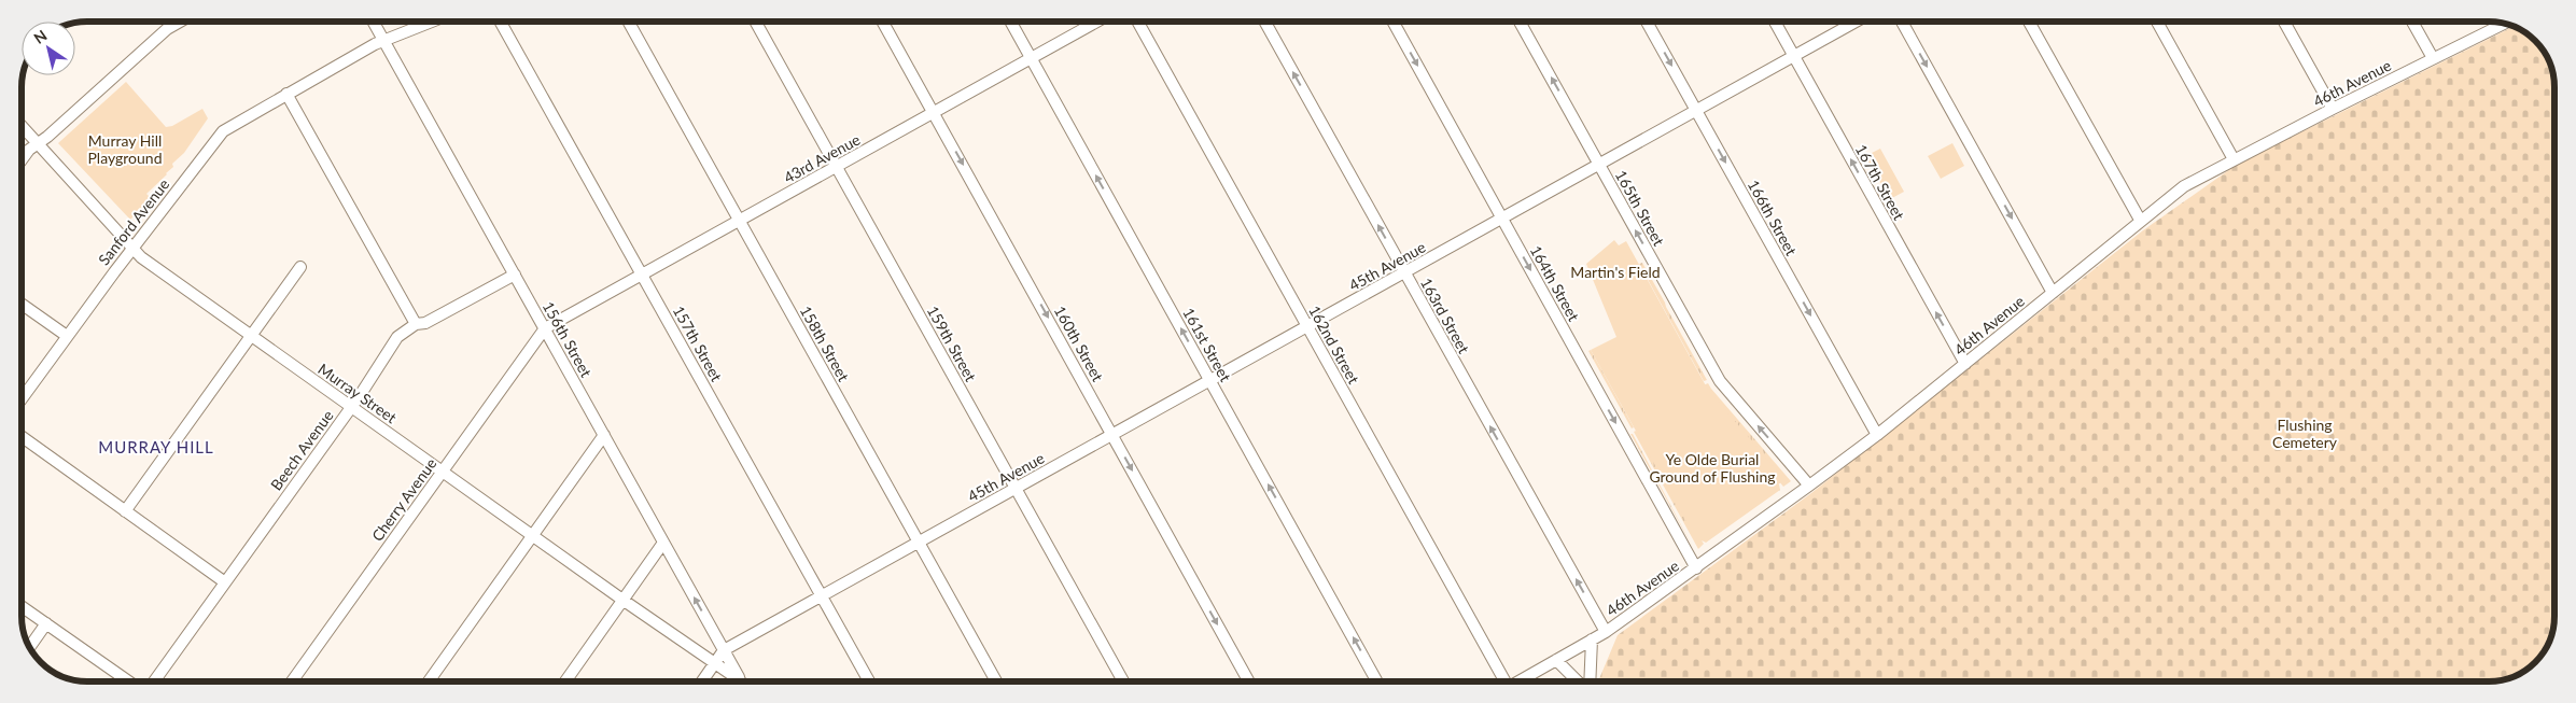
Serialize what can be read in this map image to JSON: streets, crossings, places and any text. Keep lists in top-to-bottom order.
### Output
{
  "streets": {
    "street": [
      "46th Avenue",
      "43rd Avenue",
      "167th Street",
      "165th Street",
      "166th Street",
      "Sanford Avenue",
      "45th Avenue",
      "164th Street",
      "163rd Street",
      "156th Street",
      "157th Street",
      "158th Street",
      "159th Street",
      "160th Street",
      "161st Street",
      "162nd Street",
      "Murray Street",
      "Beech Avenue",
      "Cherry Avenue"
    ]
  },
  "crossings": [
    ["46th Avenue", "167th Street"],
    ["46th Avenue", "165th Street"],
    ["46th Avenue", "166th Street"],
    ["46th Avenue", "164th Street"],
    ["46th Avenue", "163rd Street"],
    ["43rd Avenue", "156th Street"],
    ["43rd Avenue", "157th Street"],
    ["43rd Avenue", "158th Street"],
    ["43rd Avenue", "159th Street"],
    ["43rd Avenue", "160th Street"],
    ["43rd Avenue", "161st Street"],
    ["43rd Avenue", "Cherry Avenue"],
    ["167th Street", "45th Avenue"],
    ["165th Street", "45th Avenue"],
    ["166th Street", "45th Avenue"],
    ["Sanford Avenue", "156th Street"],
    ["Sanford Avenue", "Murray Street"],
    ["45th Avenue", "164th Street"],
    ["45th Avenue", "163rd Street"],
    ["45th Avenue", "156th Street"],
    ["45th Avenue", "157th Street"],
    ["45th Avenue", "158th Street"],
    ["45th Avenue", "159th Street"],
    ["45th Avenue", "160th Street"],
    ["45th Avenue", "161st Street"],
    ["45th Avenue", "162nd Street"],
    ["156th Street", "Murray Street"],
    ["156th Street", "Beech Avenue"],
    ["156th Street", "Cherry Avenue"],
    ["Murray Street", "Beech Avenue"],
    ["Murray Street", "Cherry Avenue"]
  ],
  "one_way": [
    "167th Street",
    "165th Street",
    "166th Street",
    "164th Street",
    "163rd Street",
    "160th Street",
    "161st Street"
  ],
  "districts": ["MURRAY HILL"],
  "parks": [
    "Murray Hill Playground",
    "Martin's Field",
    "Flushing Cemetery",
    "Ye Olde Burial Ground of Flushing"
  ],
  "north": "top left"
}
